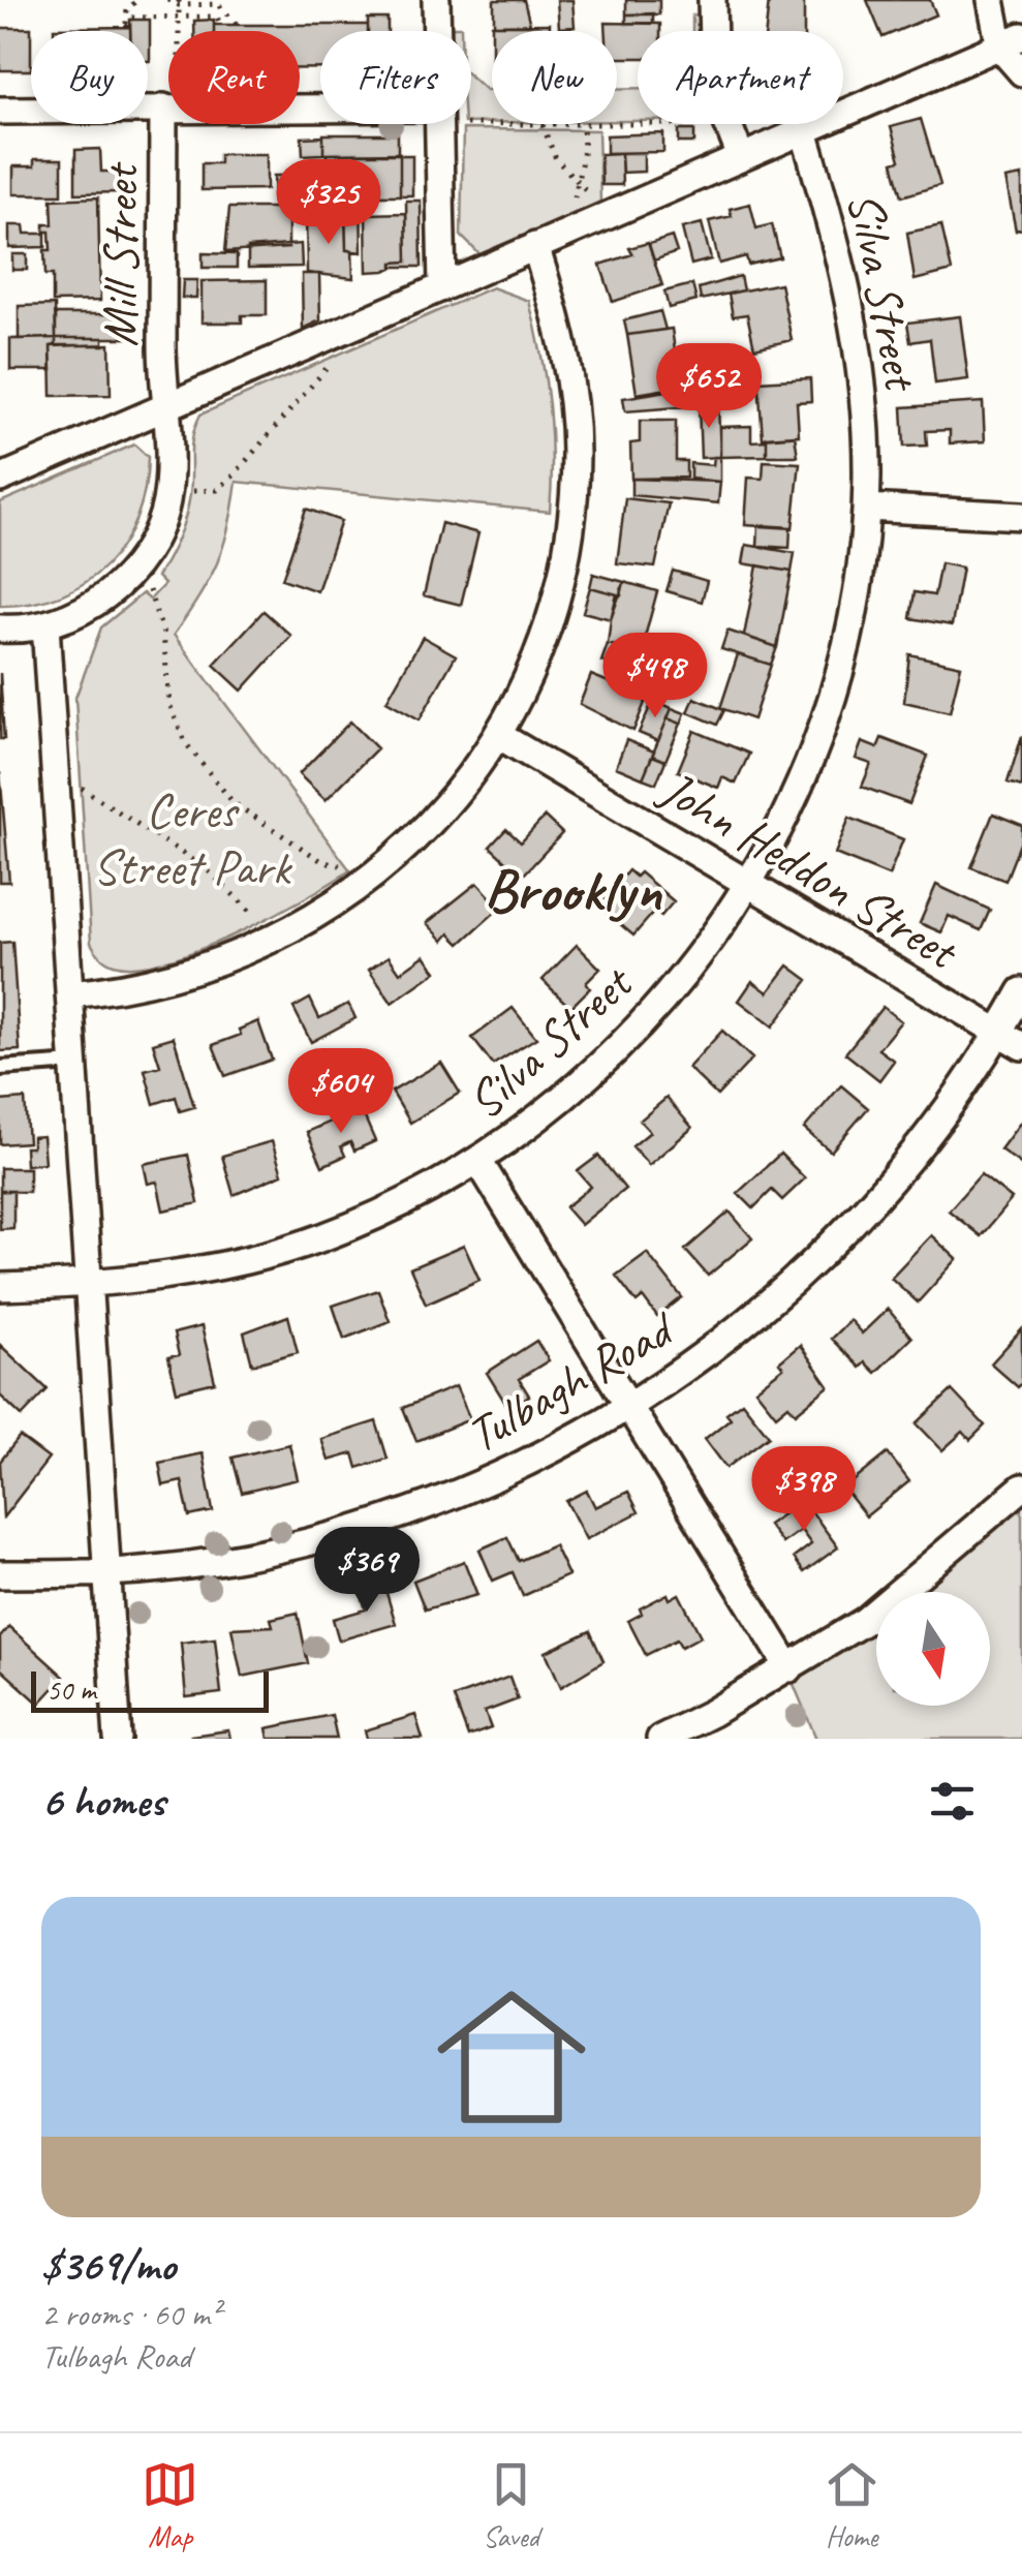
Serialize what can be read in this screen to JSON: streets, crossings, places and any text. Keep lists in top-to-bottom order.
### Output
{
  "streets": {
    "street": [
      "Mill Street",
      "Silva Street",
      "John Heddon Street",
      "Tulbagh Road"
    ]
  },
  "crossings": [
    ["Silva Street", "John Heddon Street"],
    ["John Heddon Street", "Tulbagh Road"]
  ],
  "districts": ["Brooklyn"],
  "parks": ["Ceres Street Park"],
  "scale_bar": "50 m",
  "north": "bottom",
  "page": {
    "chip": [
      "Buy",
      "Rent",
      "Filters",
      "New",
      "Apartment"
    ],
    "price": [
      "$325",
      "$652",
      "$498",
      "$604",
      "$398",
      "$369"
    ],
    "scale": "50 m",
    "heading": "6 homes",
    "list": [
      {
        "name": "$369/mo",
        "note": "2 rooms · 60 m² · Tulbagh Road"
      }
    ],
    "tabs": ["Map", "Saved", "Home"]
  }
}
